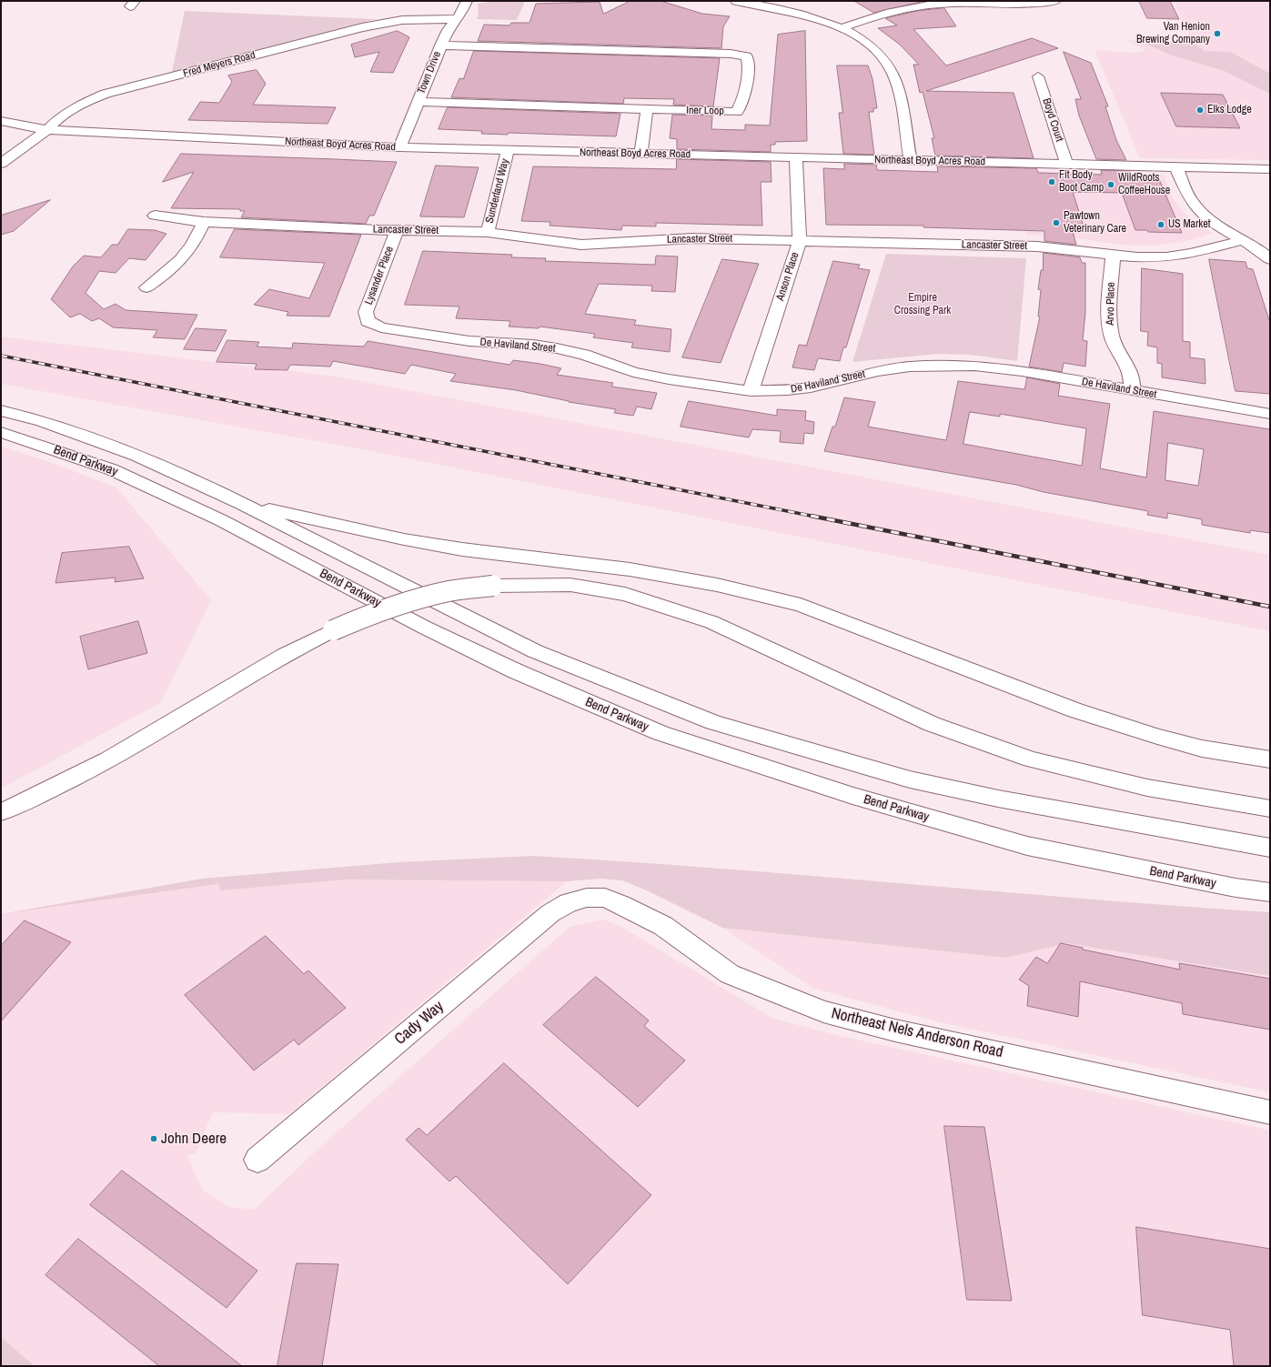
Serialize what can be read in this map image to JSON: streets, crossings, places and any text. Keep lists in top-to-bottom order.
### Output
{
  "streets": {
    "main road": [
      "Fred Meyers Road",
      "Town Drive",
      "Iner Loop",
      "Boyd Court",
      "Northeast Boyd Acres Road",
      "Sunderland Way",
      "Lancaster Street",
      "Lysander Place",
      "Anson Place",
      "Arvo Place",
      "De Haviland Street",
      "Bend Parkway",
      "Cady Way",
      "Northeast Nels Anderson Road"
    ]
  },
  "crossings": [
    ["Fred Meyers Road", "Town Drive"],
    ["Fred Meyers Road", "Northeast Boyd Acres Road"],
    ["Town Drive", "Iner Loop"],
    ["Town Drive", "Northeast Boyd Acres Road"],
    ["Boyd Court", "Northeast Boyd Acres Road"],
    ["Northeast Boyd Acres Road", "Sunderland Way"],
    ["Northeast Boyd Acres Road", "Anson Place"],
    ["Sunderland Way", "Lancaster Street"],
    ["Lancaster Street", "Lysander Place"],
    ["Lancaster Street", "Anson Place"],
    ["Lancaster Street", "Arvo Place"],
    ["Lysander Place", "De Haviland Street"],
    ["Anson Place", "De Haviland Street"],
    ["Arvo Place", "De Haviland Street"],
    ["Cady Way", "Northeast Nels Anderson Road"]
  ],
  "parks": ["Empire Crossing Park"],
  "places": [
    "Van Henion Brewing Company",
    "Elks Lodge",
    "Fit Body Boot Camp",
    "WildRoots CoffeeHouse",
    "Pawtown Veterinary Care",
    "US Market",
    "John Deere"
  ]
}
